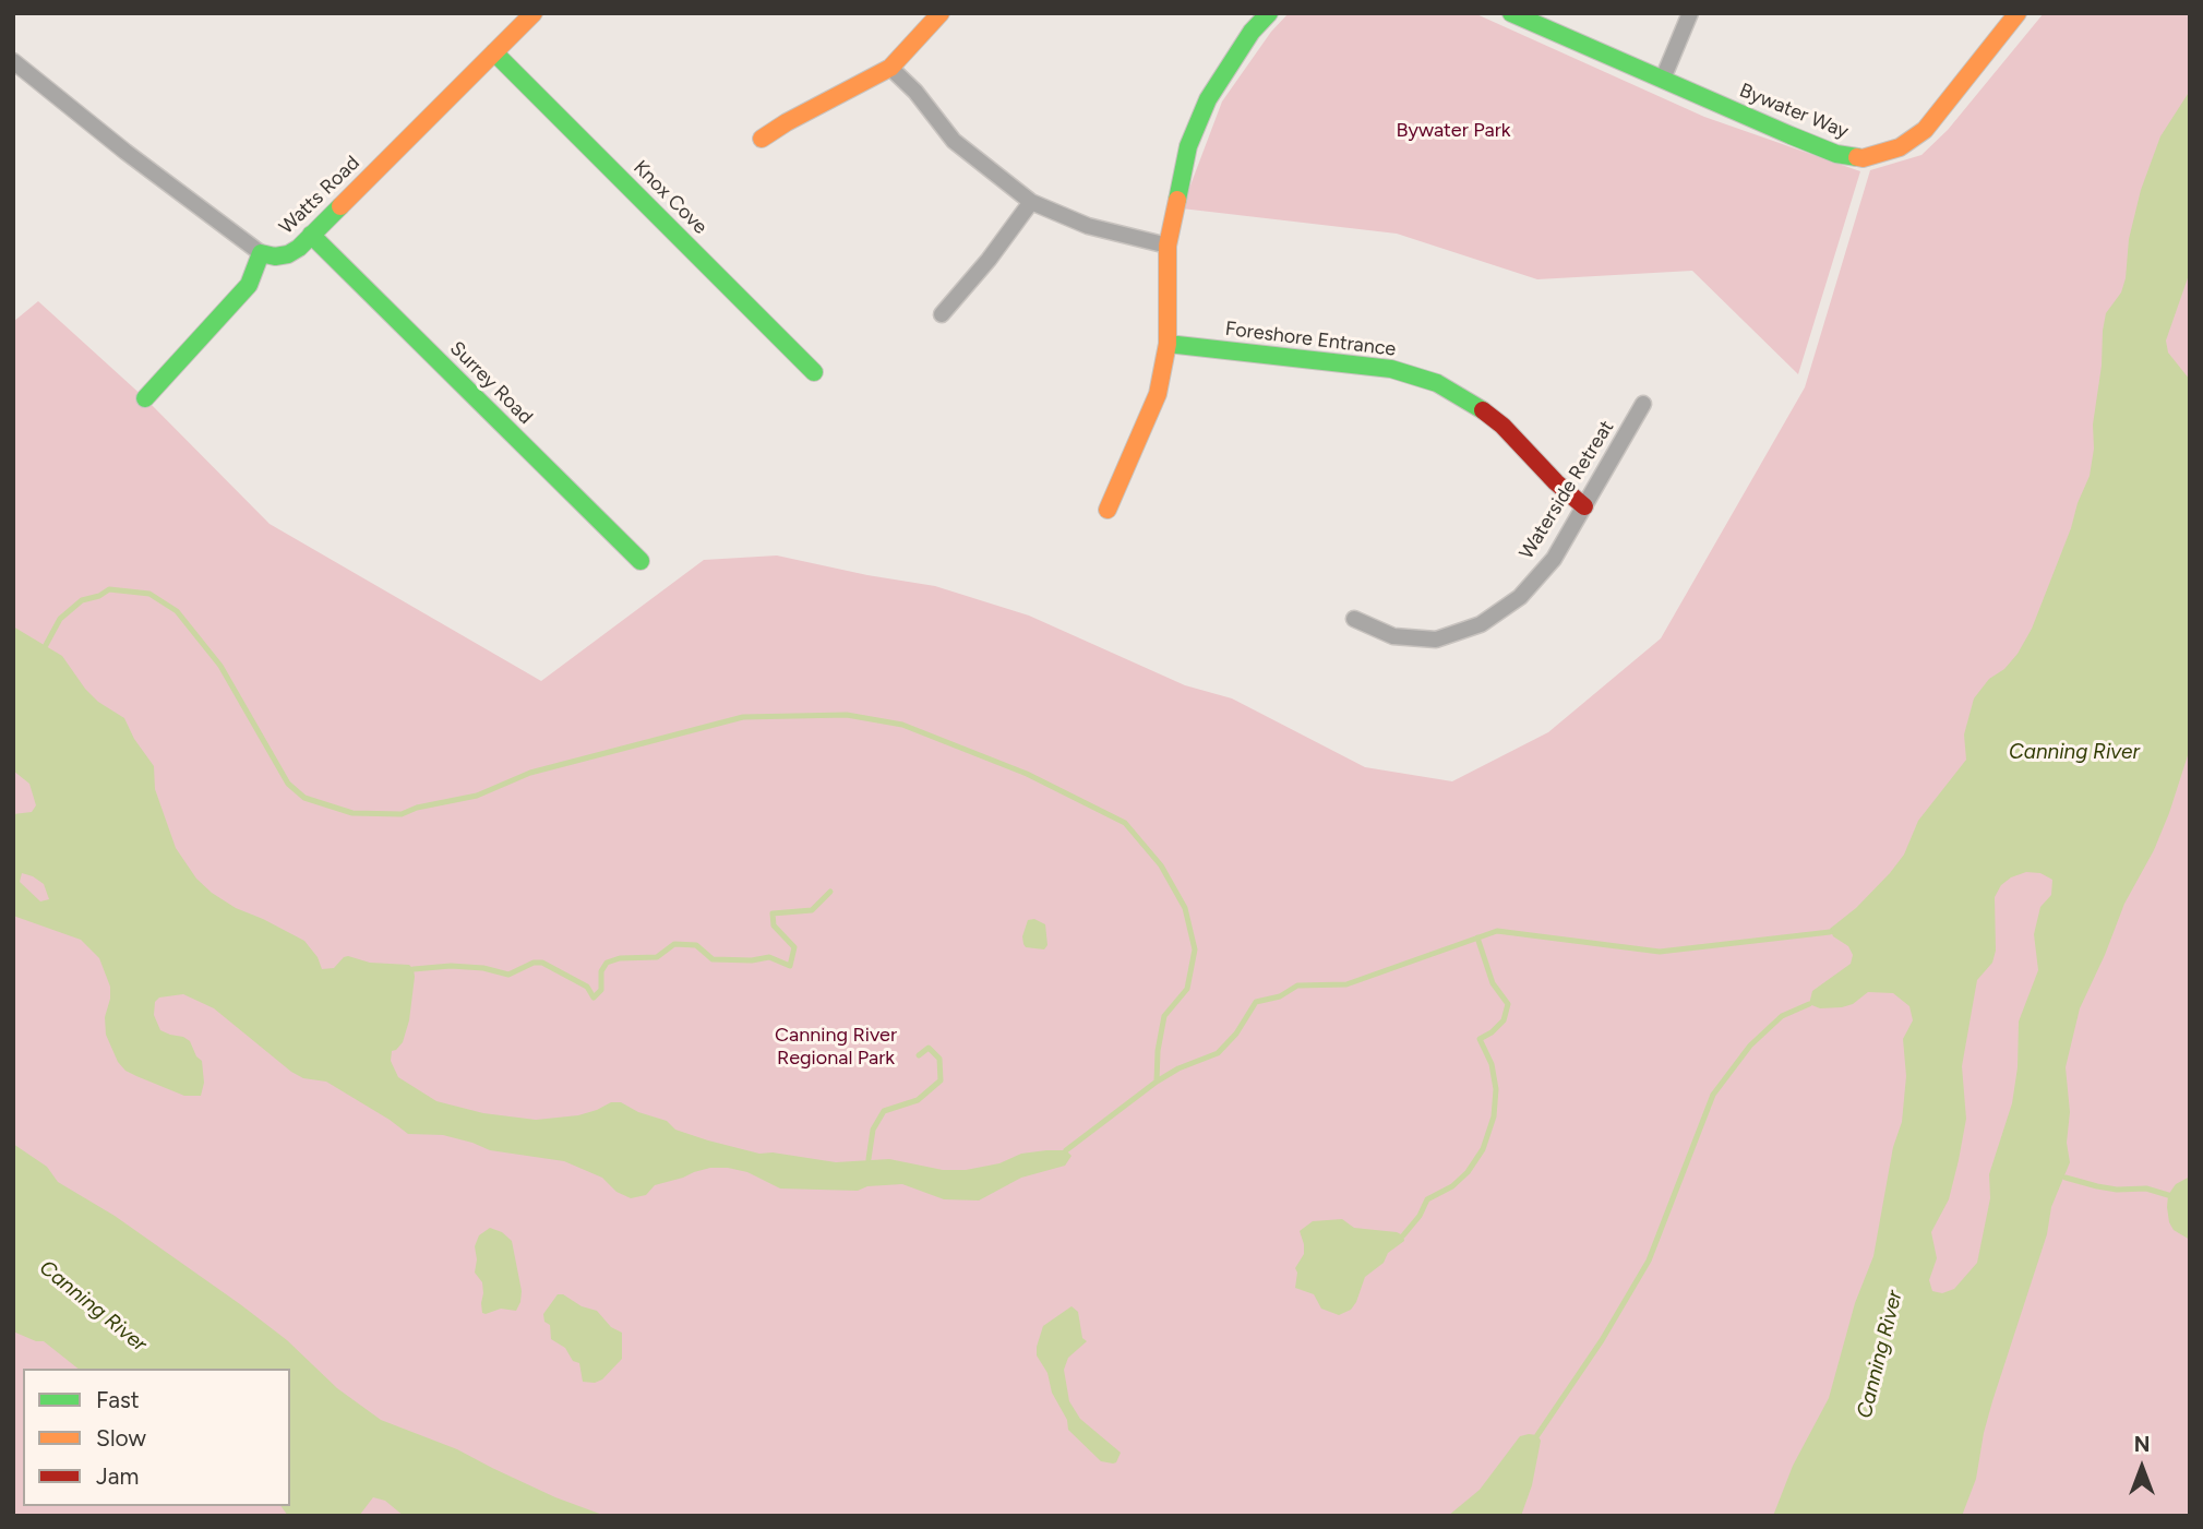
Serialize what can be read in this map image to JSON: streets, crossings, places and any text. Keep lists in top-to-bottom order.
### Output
{
  "streets": {
    "street": [
      "Bywater Way",
      "Watts Road",
      "Knox Cove",
      "Foreshore Entrance",
      "Surrey Road",
      "Waterside Retreat"
    ]
  },
  "crossings": [
    ["Watts Road", "Knox Cove"],
    ["Watts Road", "Surrey Road"],
    ["Foreshore Entrance", "Waterside Retreat"]
  ],
  "water": ["Canning River"],
  "parks": ["Bywater Park", "Canning River Regional Park"],
  "legend": ["Fast", "Slow", "Jam"],
  "north": "top"
}
